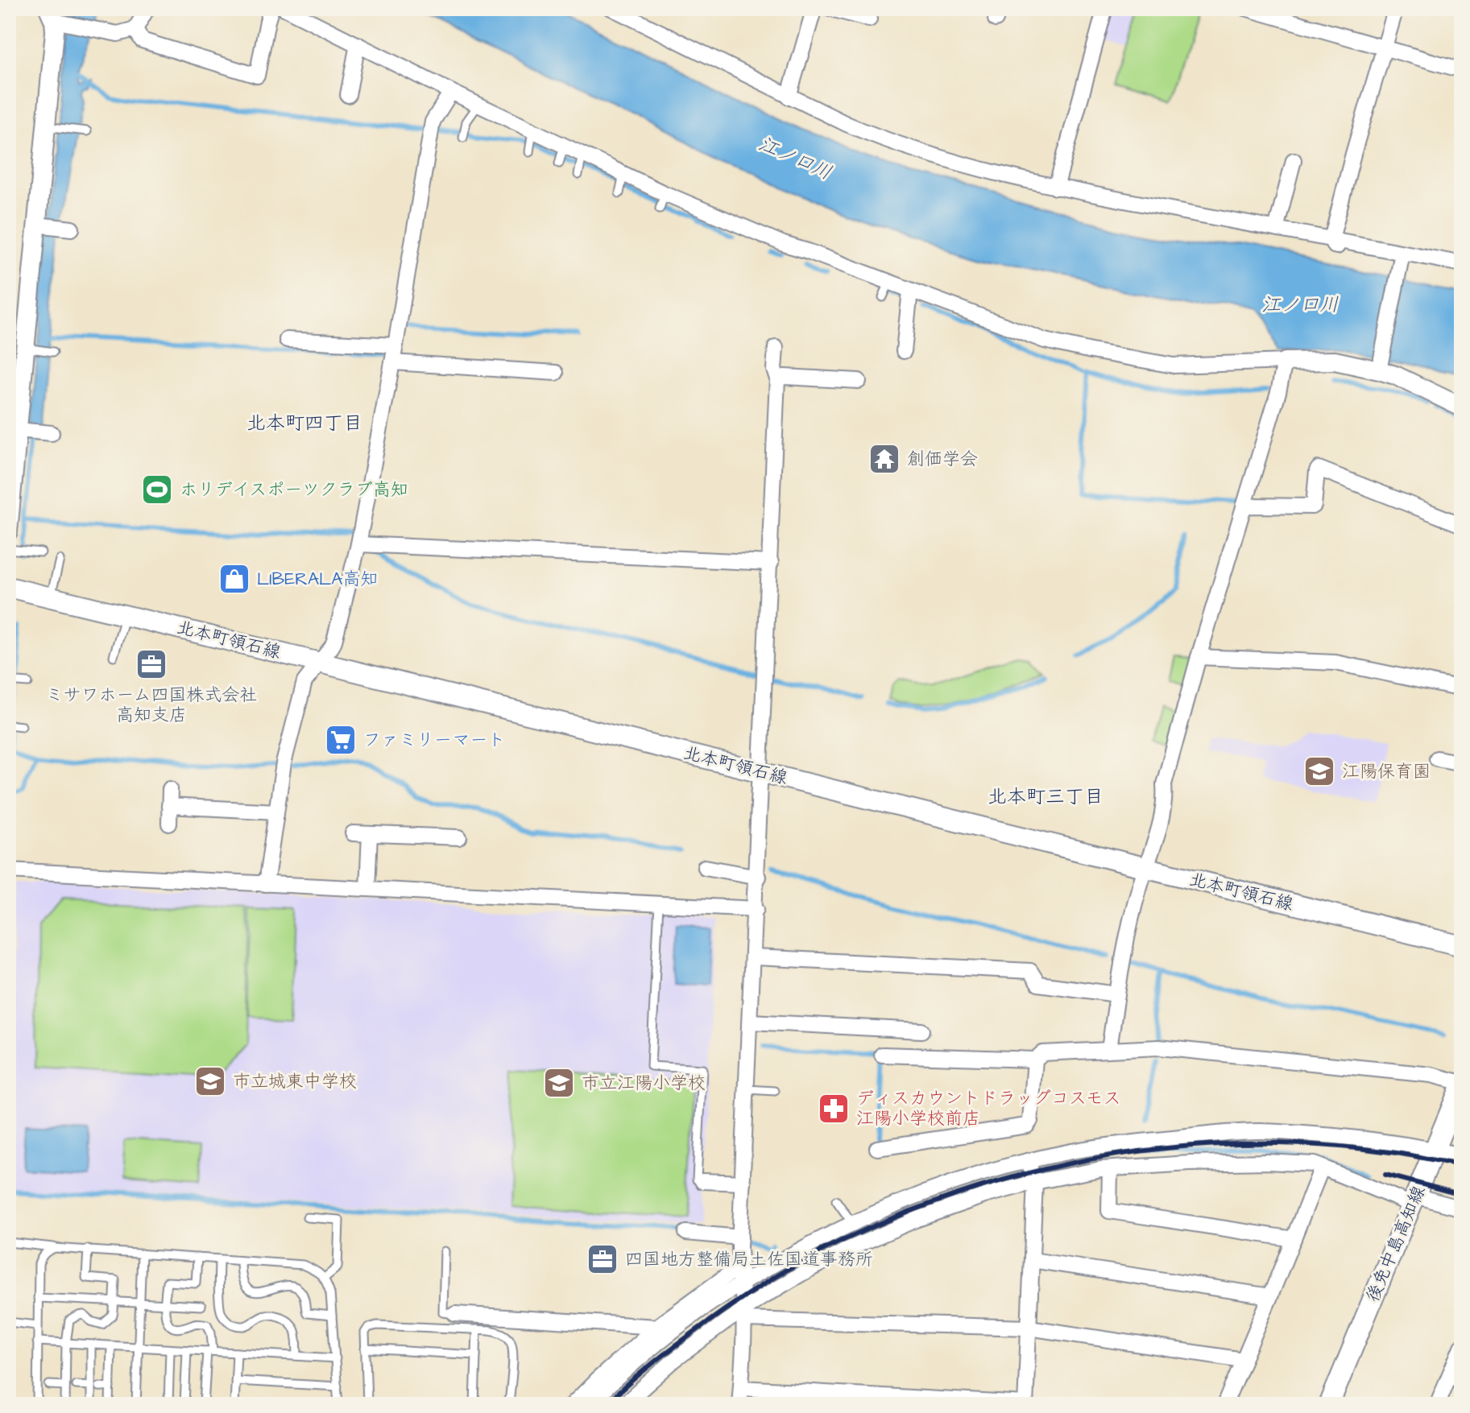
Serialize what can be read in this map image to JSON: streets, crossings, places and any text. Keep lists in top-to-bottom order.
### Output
{
  "streets": {
    "main road": ["北本町領石線", "後免中島高知線"]
  },
  "districts": ["北本町四丁目", "北本町三丁目"],
  "water": ["江ノ口川"],
  "places": {
    "temple": ["創価学会"],
    "sports": ["ホリデイスポーツクラブ高知"],
    "shop": ["LIBERALA高知"],
    "office": ["ミサワホーム四国株式会社 高知支店", "四国地方整備局土佐国道事務所"],
    "supermarket": ["ファミリーマート"],
    "school or university": ["江陽保育園", "市立城東中学校", "市立江陽小学校"],
    "pharmacy": ["ディスカウントドラッグコスモス 江陽小学校前店"]
  }
}
